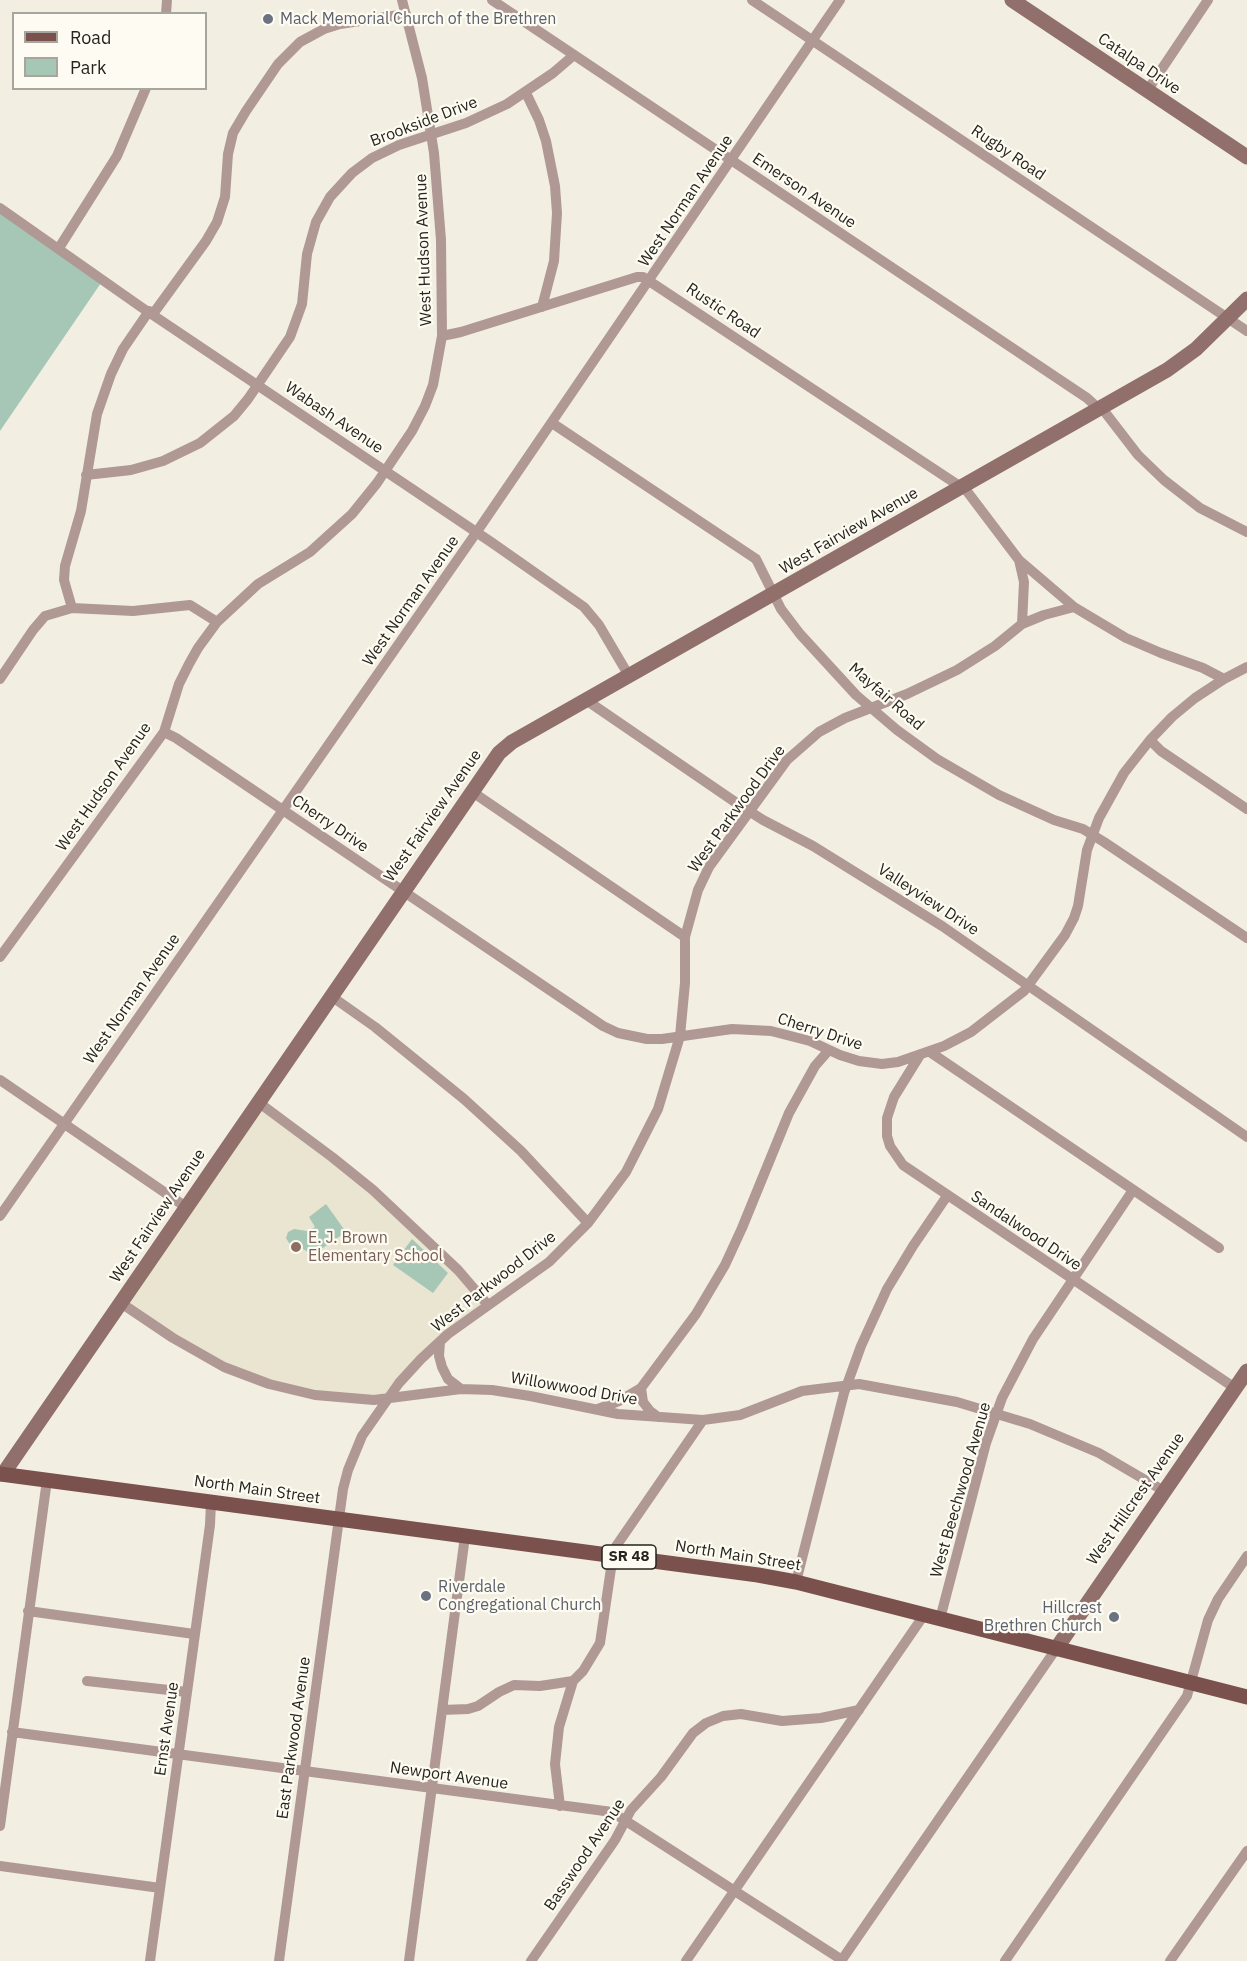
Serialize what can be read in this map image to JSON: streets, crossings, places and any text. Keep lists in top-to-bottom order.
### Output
{
  "streets": {
    "main road": ["North Main Street", "SR 48"],
    "street": [
      "Catalpa Drive",
      "Brookside Drive",
      "Rugby Road",
      "Emerson Avenue",
      "West Norman Avenue",
      "West Hudson Avenue",
      "Rustic Road",
      "Wabash Avenue",
      "West Fairview Avenue",
      "Mayfair Road",
      "West Parkwood Drive",
      "Cherry Drive",
      "Valleyview Drive",
      "Sandalwood Drive",
      "Willowwood Drive",
      "West Beechwood Avenue",
      "West Hillcrest Avenue",
      "Ernst Avenue",
      "East Parkwood Avenue",
      "Newport Avenue",
      "Basswood Avenue"
    ]
  },
  "crossings": [
    ["Brookside Drive", "Emerson Avenue"],
    ["Brookside Drive", "West Hudson Avenue"],
    ["Brookside Drive", "Wabash Avenue"],
    ["Rugby Road", "West Norman Avenue"],
    ["Rugby Road", "West Fairview Avenue"],
    ["Emerson Avenue", "West Norman Avenue"],
    ["Emerson Avenue", "West Fairview Avenue"],
    ["West Norman Avenue", "Rustic Road"],
    ["West Norman Avenue", "Wabash Avenue"],
    ["West Norman Avenue", "Mayfair Road"],
    ["West Norman Avenue", "Cherry Drive"],
    ["West Hudson Avenue", "Wabash Avenue"],
    ["West Hudson Avenue", "Cherry Drive"],
    ["Rustic Road", "West Fairview Avenue"],
    ["Rustic Road", "West Parkwood Drive"],
    ["Rustic Road", "Cherry Drive"],
    ["Wabash Avenue", "West Fairview Avenue"],
    ["West Fairview Avenue", "Mayfair Road"],
    ["West Fairview Avenue", "Cherry Drive"],
    ["West Fairview Avenue", "Valleyview Drive"],
    ["West Fairview Avenue", "Willowwood Drive"],
    ["West Fairview Avenue", "North Main Street"],
    ["Mayfair Road", "West Parkwood Drive"],
    ["Mayfair Road", "Cherry Drive"],
    ["West Parkwood Drive", "Cherry Drive"],
    ["West Parkwood Drive", "Valleyview Drive"],
    ["West Parkwood Drive", "Willowwood Drive"],
    ["West Parkwood Drive", "North Main Street"],
    ["West Parkwood Drive", "East Parkwood Avenue"],
    ["Cherry Drive", "Valleyview Drive"],
    ["Cherry Drive", "Sandalwood Drive"],
    ["Sandalwood Drive", "West Beechwood Avenue"],
    ["Sandalwood Drive", "West Hillcrest Avenue"],
    ["Willowwood Drive", "West Beechwood Avenue"],
    ["Willowwood Drive", "West Hillcrest Avenue"],
    ["North Main Street", "West Beechwood Avenue"],
    ["North Main Street", "West Hillcrest Avenue"],
    ["North Main Street", "Ernst Avenue"],
    ["North Main Street", "East Parkwood Avenue"],
    ["Ernst Avenue", "Newport Avenue"],
    ["East Parkwood Avenue", "Newport Avenue"],
    ["Newport Avenue", "Basswood Avenue"]
  ],
  "places": [
    "Mack Memorial Church of the Brethren",
    "E. J. Brown Elementary School",
    "Riverdale Congregational Church",
    "Hillcrest Brethren Church"
  ],
  "legend": ["Road", "Park"]
}
